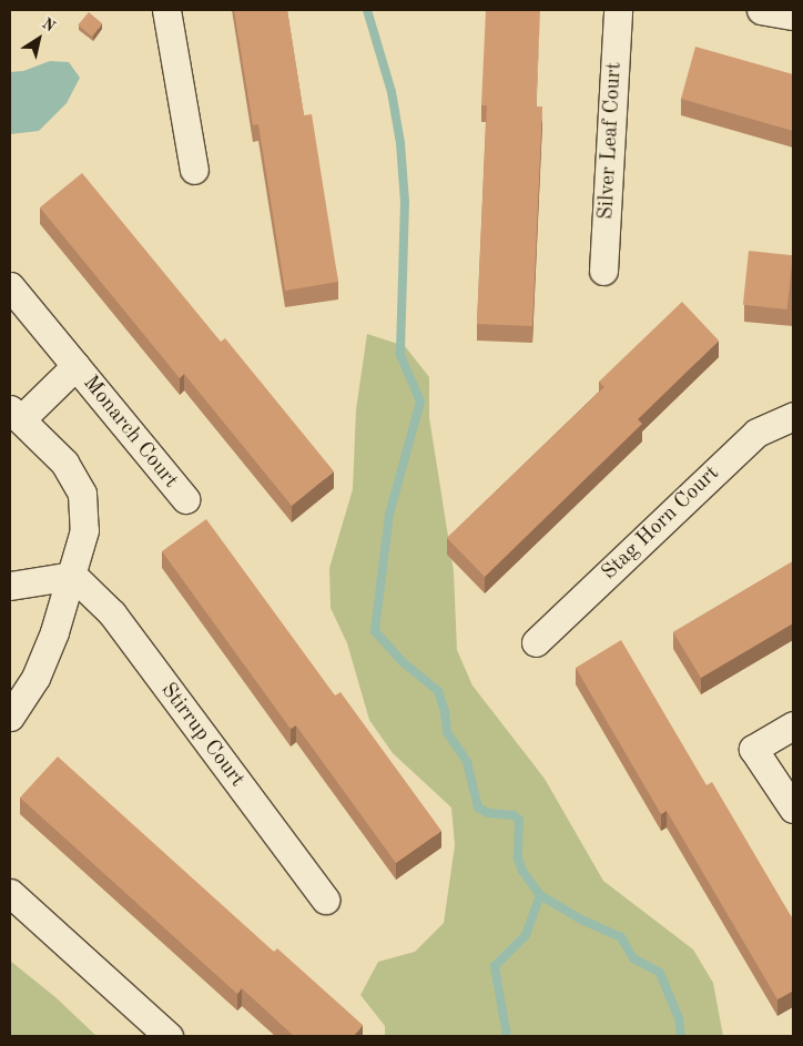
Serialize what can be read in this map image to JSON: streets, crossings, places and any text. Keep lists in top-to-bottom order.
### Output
{
  "streets": {
    "street": [
      "Silver Leaf Court",
      "Monarch Court",
      "Stag Horn Court",
      "Stirrup Court"
    ]
  },
  "north": "top right"
}
